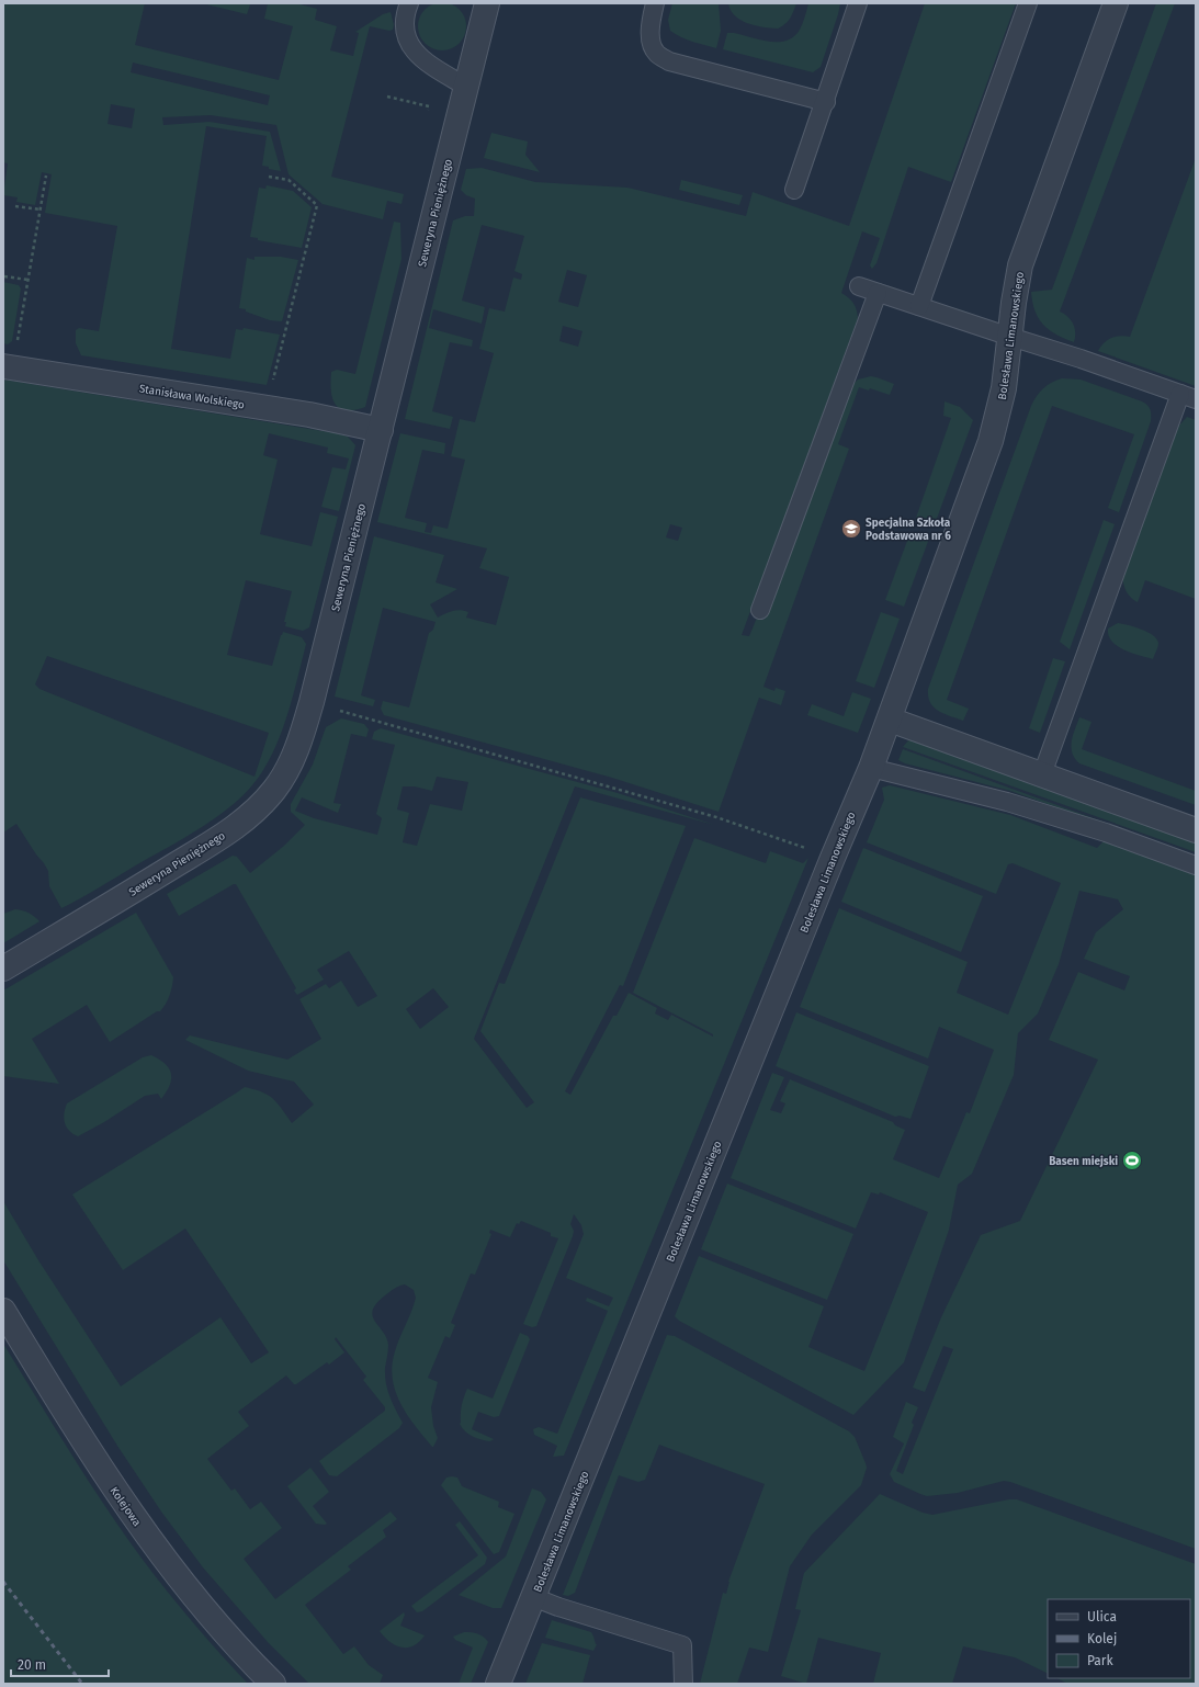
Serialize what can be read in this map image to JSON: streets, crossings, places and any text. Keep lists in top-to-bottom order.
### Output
{
  "streets": {
    "street": [
      "Seweryna Pieniężnego",
      "Bolesława Limanowskiego",
      "Stanisława Wolskiego",
      "Kolejowa"
    ]
  },
  "crossings": [
    ["Seweryna Pieniężnego", "Stanisława Wolskiego"]
  ],
  "places": {
    "school or university": ["Specjalna Szkoła Podstawowa nr 6"],
    "sports": ["Basen miejski"]
  },
  "legend": ["Ulica", "Kolej", "Park"],
  "scale_bar": "20 m"
}
